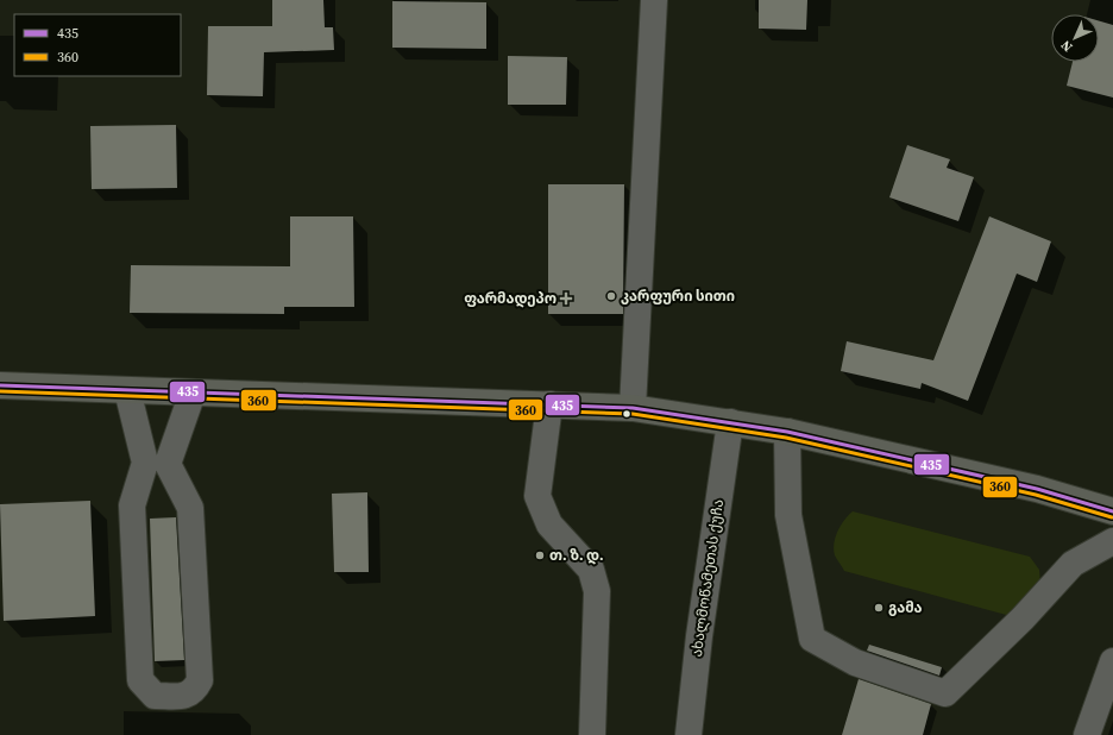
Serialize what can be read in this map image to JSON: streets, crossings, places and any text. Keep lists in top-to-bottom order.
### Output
{
  "streets": {
    "street": ["ახალმოწამეთას ქუჩა"]
  },
  "places": {
    "other": ["კარფური სითი", "თ. ზ. დ.", "გამა"],
    "health": ["ფარმადეპო"]
  },
  "lines": ["transit line 435", "transit line 360"],
  "legend": ["435", "360"],
  "north": "bottom left"
}
